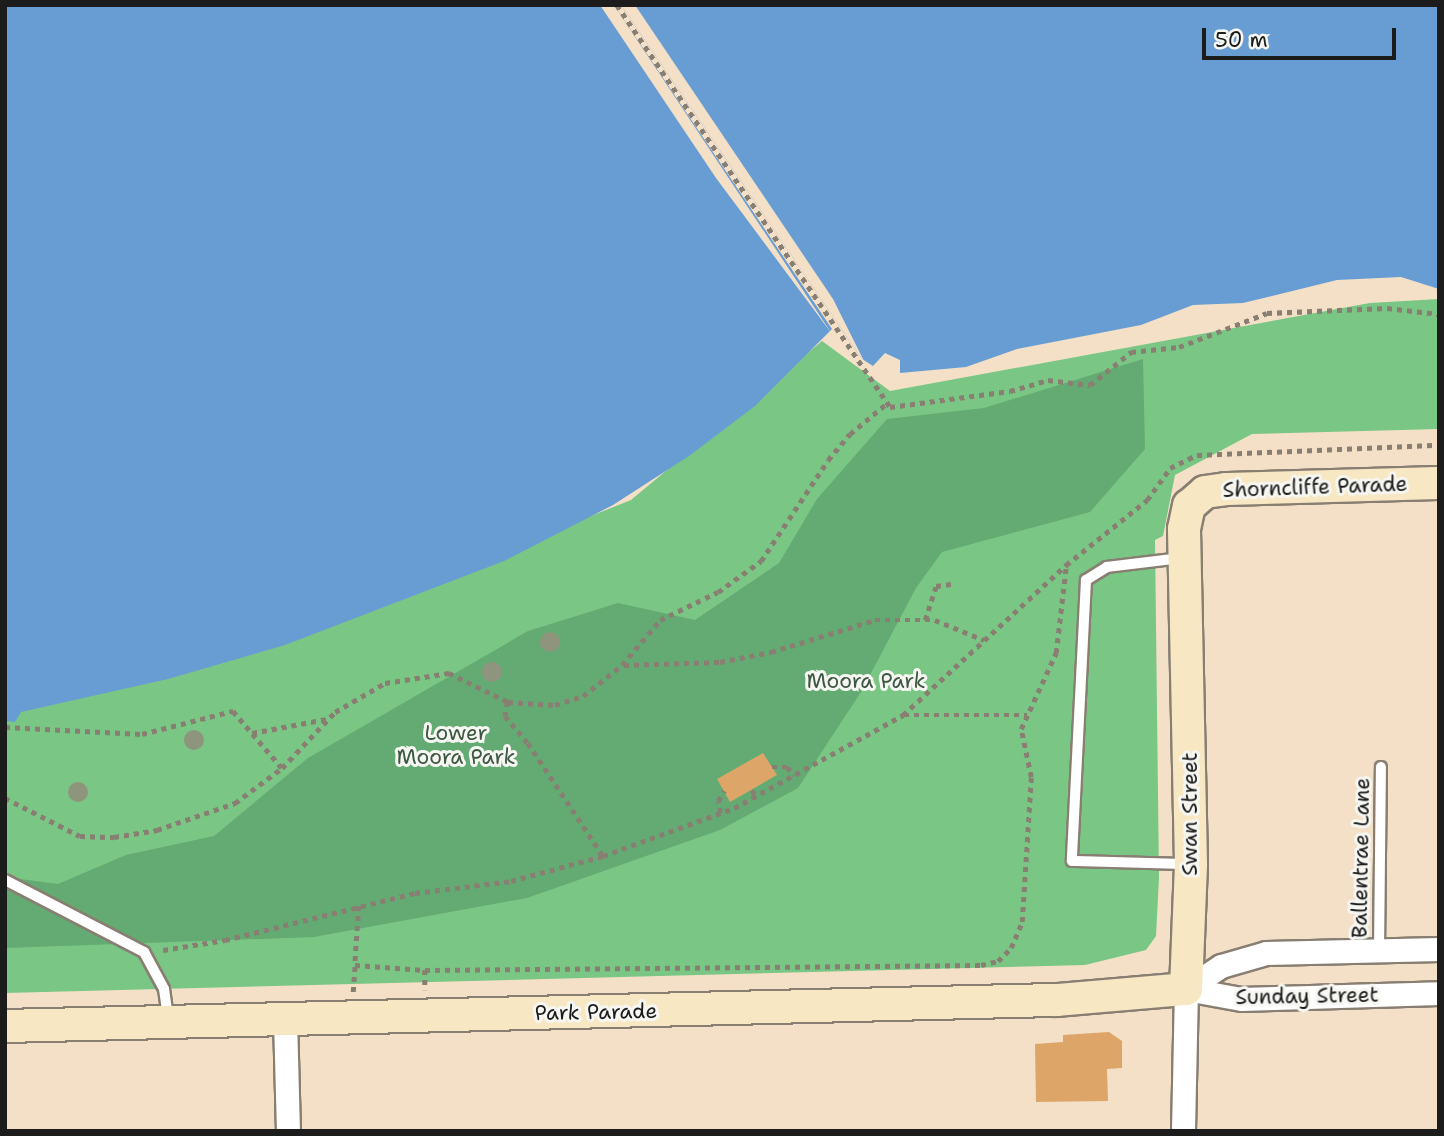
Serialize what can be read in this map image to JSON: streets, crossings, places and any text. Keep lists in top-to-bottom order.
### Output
{
  "streets": {
    "street": [
      "Shorncliffe Parade",
      "Swan Street",
      "Sunday Street",
      "Park Parade"
    ],
    "lane": ["Ballentrae Lane"]
  },
  "crossings": [
    ["Shorncliffe Parade", "Swan Street"],
    ["Swan Street", "Sunday Street"],
    ["Swan Street", "Park Parade"],
    ["Ballentrae Lane", "Sunday Street"],
    ["Sunday Street", "Park Parade"]
  ],
  "parks": ["Moora Park", "Lower Moora Park"],
  "scale_bar": "50 m"
}
